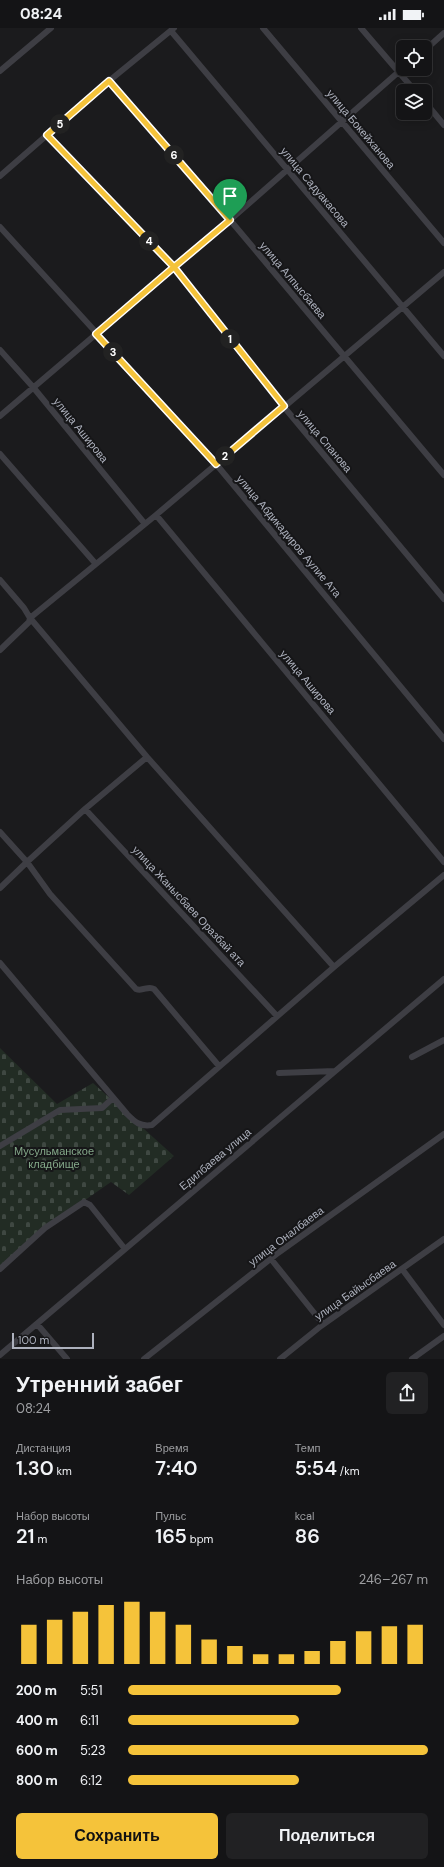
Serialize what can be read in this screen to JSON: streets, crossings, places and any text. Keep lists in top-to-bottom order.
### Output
{
  "streets": {
    "street": [
      "улица Бокейханова",
      "улица Садуакасова",
      "улица Алпысбаева",
      "улица Аширова",
      "улица Спанова",
      "улица Абдикадиров Аулие Ата",
      "улица Жанысбаев Оразбай ата",
      "Едилбаева улица",
      "улица Оналбаева",
      "улица Байысбаева"
    ]
  },
  "parks": ["Мусульманское кладбище"],
  "scale_bar": "100 m",
  "page": {
    "status": "08:24",
    "pins": [
      "5",
      "6",
      "4",
      "1",
      "3",
      "2"
    ],
    "scale": "100 m",
    "heading": ["Утренний забег", "08:24"],
    "stats": [
      ["Дистанция", "1.30 km"],
      ["Время", "7:40"],
      ["Темп", "5:54 /km"],
      ["Набор высоты", "21 m"],
      ["Пульс", "165 bpm"],
      ["kcal", "86"]
    ],
    "chart": ["Набор высоты", "246–267 m"],
    "list": [
      {
        "name": "200 m",
        "note": "5:51"
      },
      {
        "name": "400 m",
        "note": "6:11"
      },
      {
        "name": "600 m",
        "note": "5:23"
      },
      {
        "name": "800 m",
        "note": "6:12"
      }
    ],
    "buttons": ["Сохранить", "Поделиться"]
  }
}
